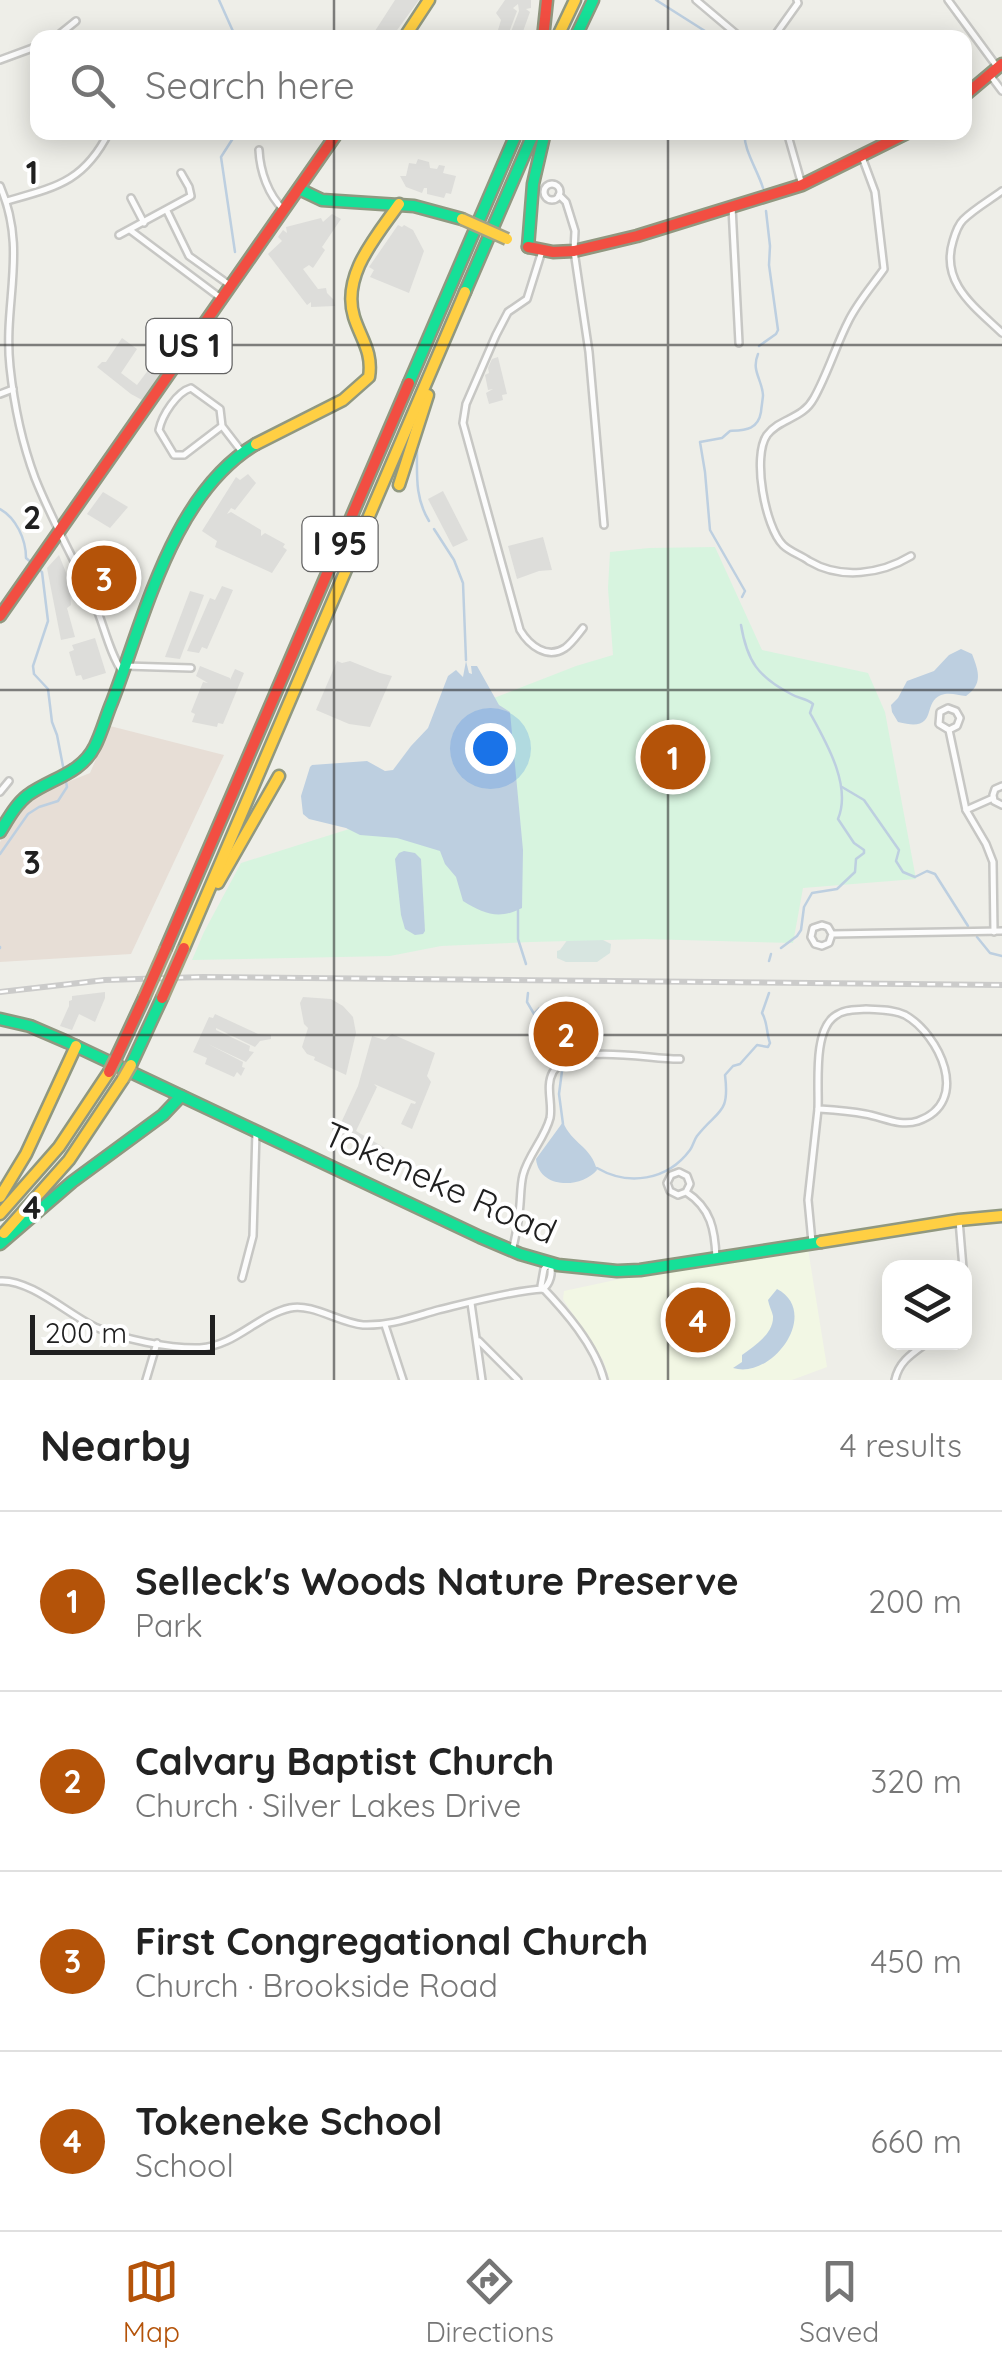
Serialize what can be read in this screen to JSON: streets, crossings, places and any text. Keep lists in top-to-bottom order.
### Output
{
  "streets": {
    "main road": ["US 1", "I 95", "Tokeneke Road"]
  },
  "scale_bar": "200 m",
  "page": {
    "search": "Search here",
    "pins": [
      "3",
      "1",
      "2",
      "4"
    ],
    "scale": "200 m",
    "heading": ["Nearby", "4 results"],
    "list": [
      {
        "mark": "1",
        "name": "Selleck's Woods Nature Preserve",
        "note": "Park",
        "value": "200 m"
      },
      {
        "mark": "2",
        "name": "Calvary Baptist Church",
        "note": "Church · Silver Lakes Drive",
        "value": "320 m"
      },
      {
        "mark": "3",
        "name": "First Congregational Church",
        "note": "Church · Brookside Road",
        "value": "450 m"
      },
      {
        "mark": "4",
        "name": "Tokeneke School",
        "note": "School",
        "value": "660 m"
      }
    ],
    "nav": ["Map", "Directions", "Saved"]
  },
  "grid": {
    "rows": [
      "1",
      "2",
      "3",
      "4"
    ]
  }
}
